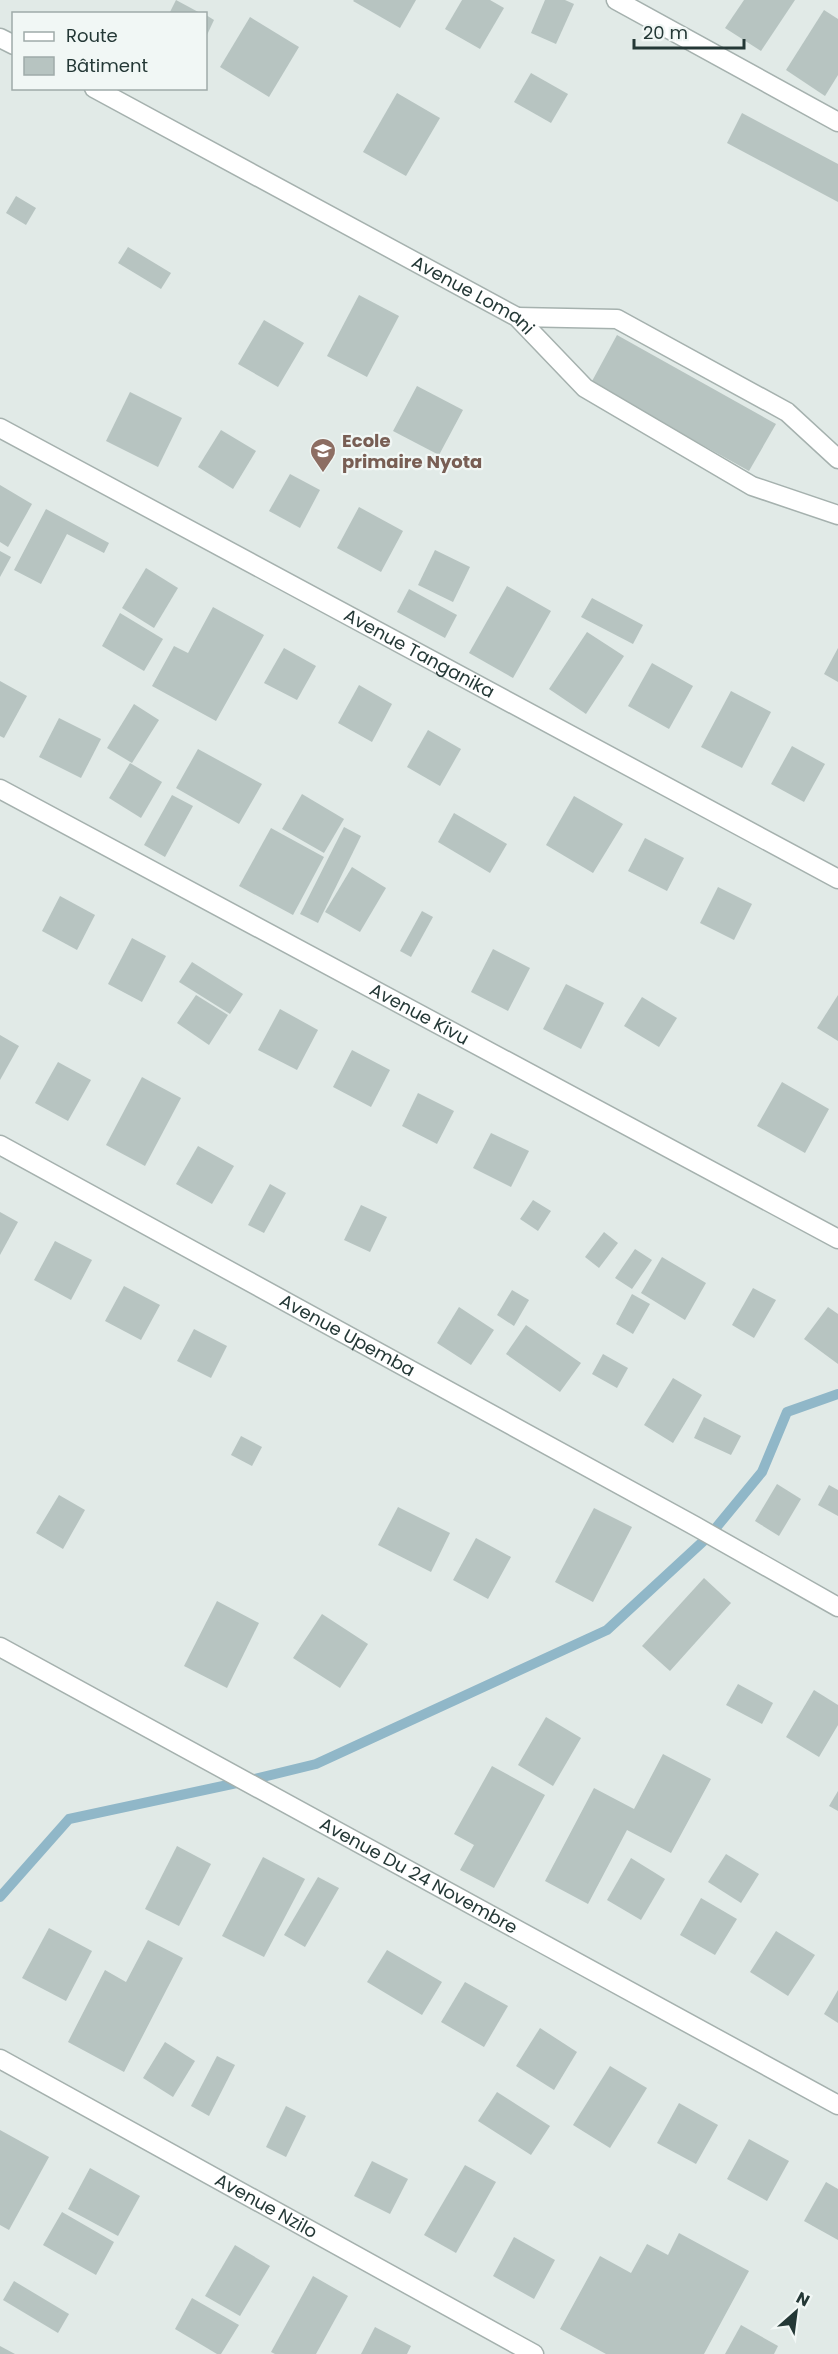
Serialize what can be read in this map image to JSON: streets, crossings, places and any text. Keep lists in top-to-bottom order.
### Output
{
  "streets": {
    "street": [
      "Avenue Lomani",
      "Avenue Tanganika",
      "Avenue Kivu",
      "Avenue Upemba",
      "Avenue Du 24 Novembre",
      "Avenue Nzilo"
    ]
  },
  "places": {
    "school or university": ["Ecole primaire Nyota"]
  },
  "legend": ["Route", "Bâtiment"],
  "scale_bar": "20 m",
  "north": "top right"
}
